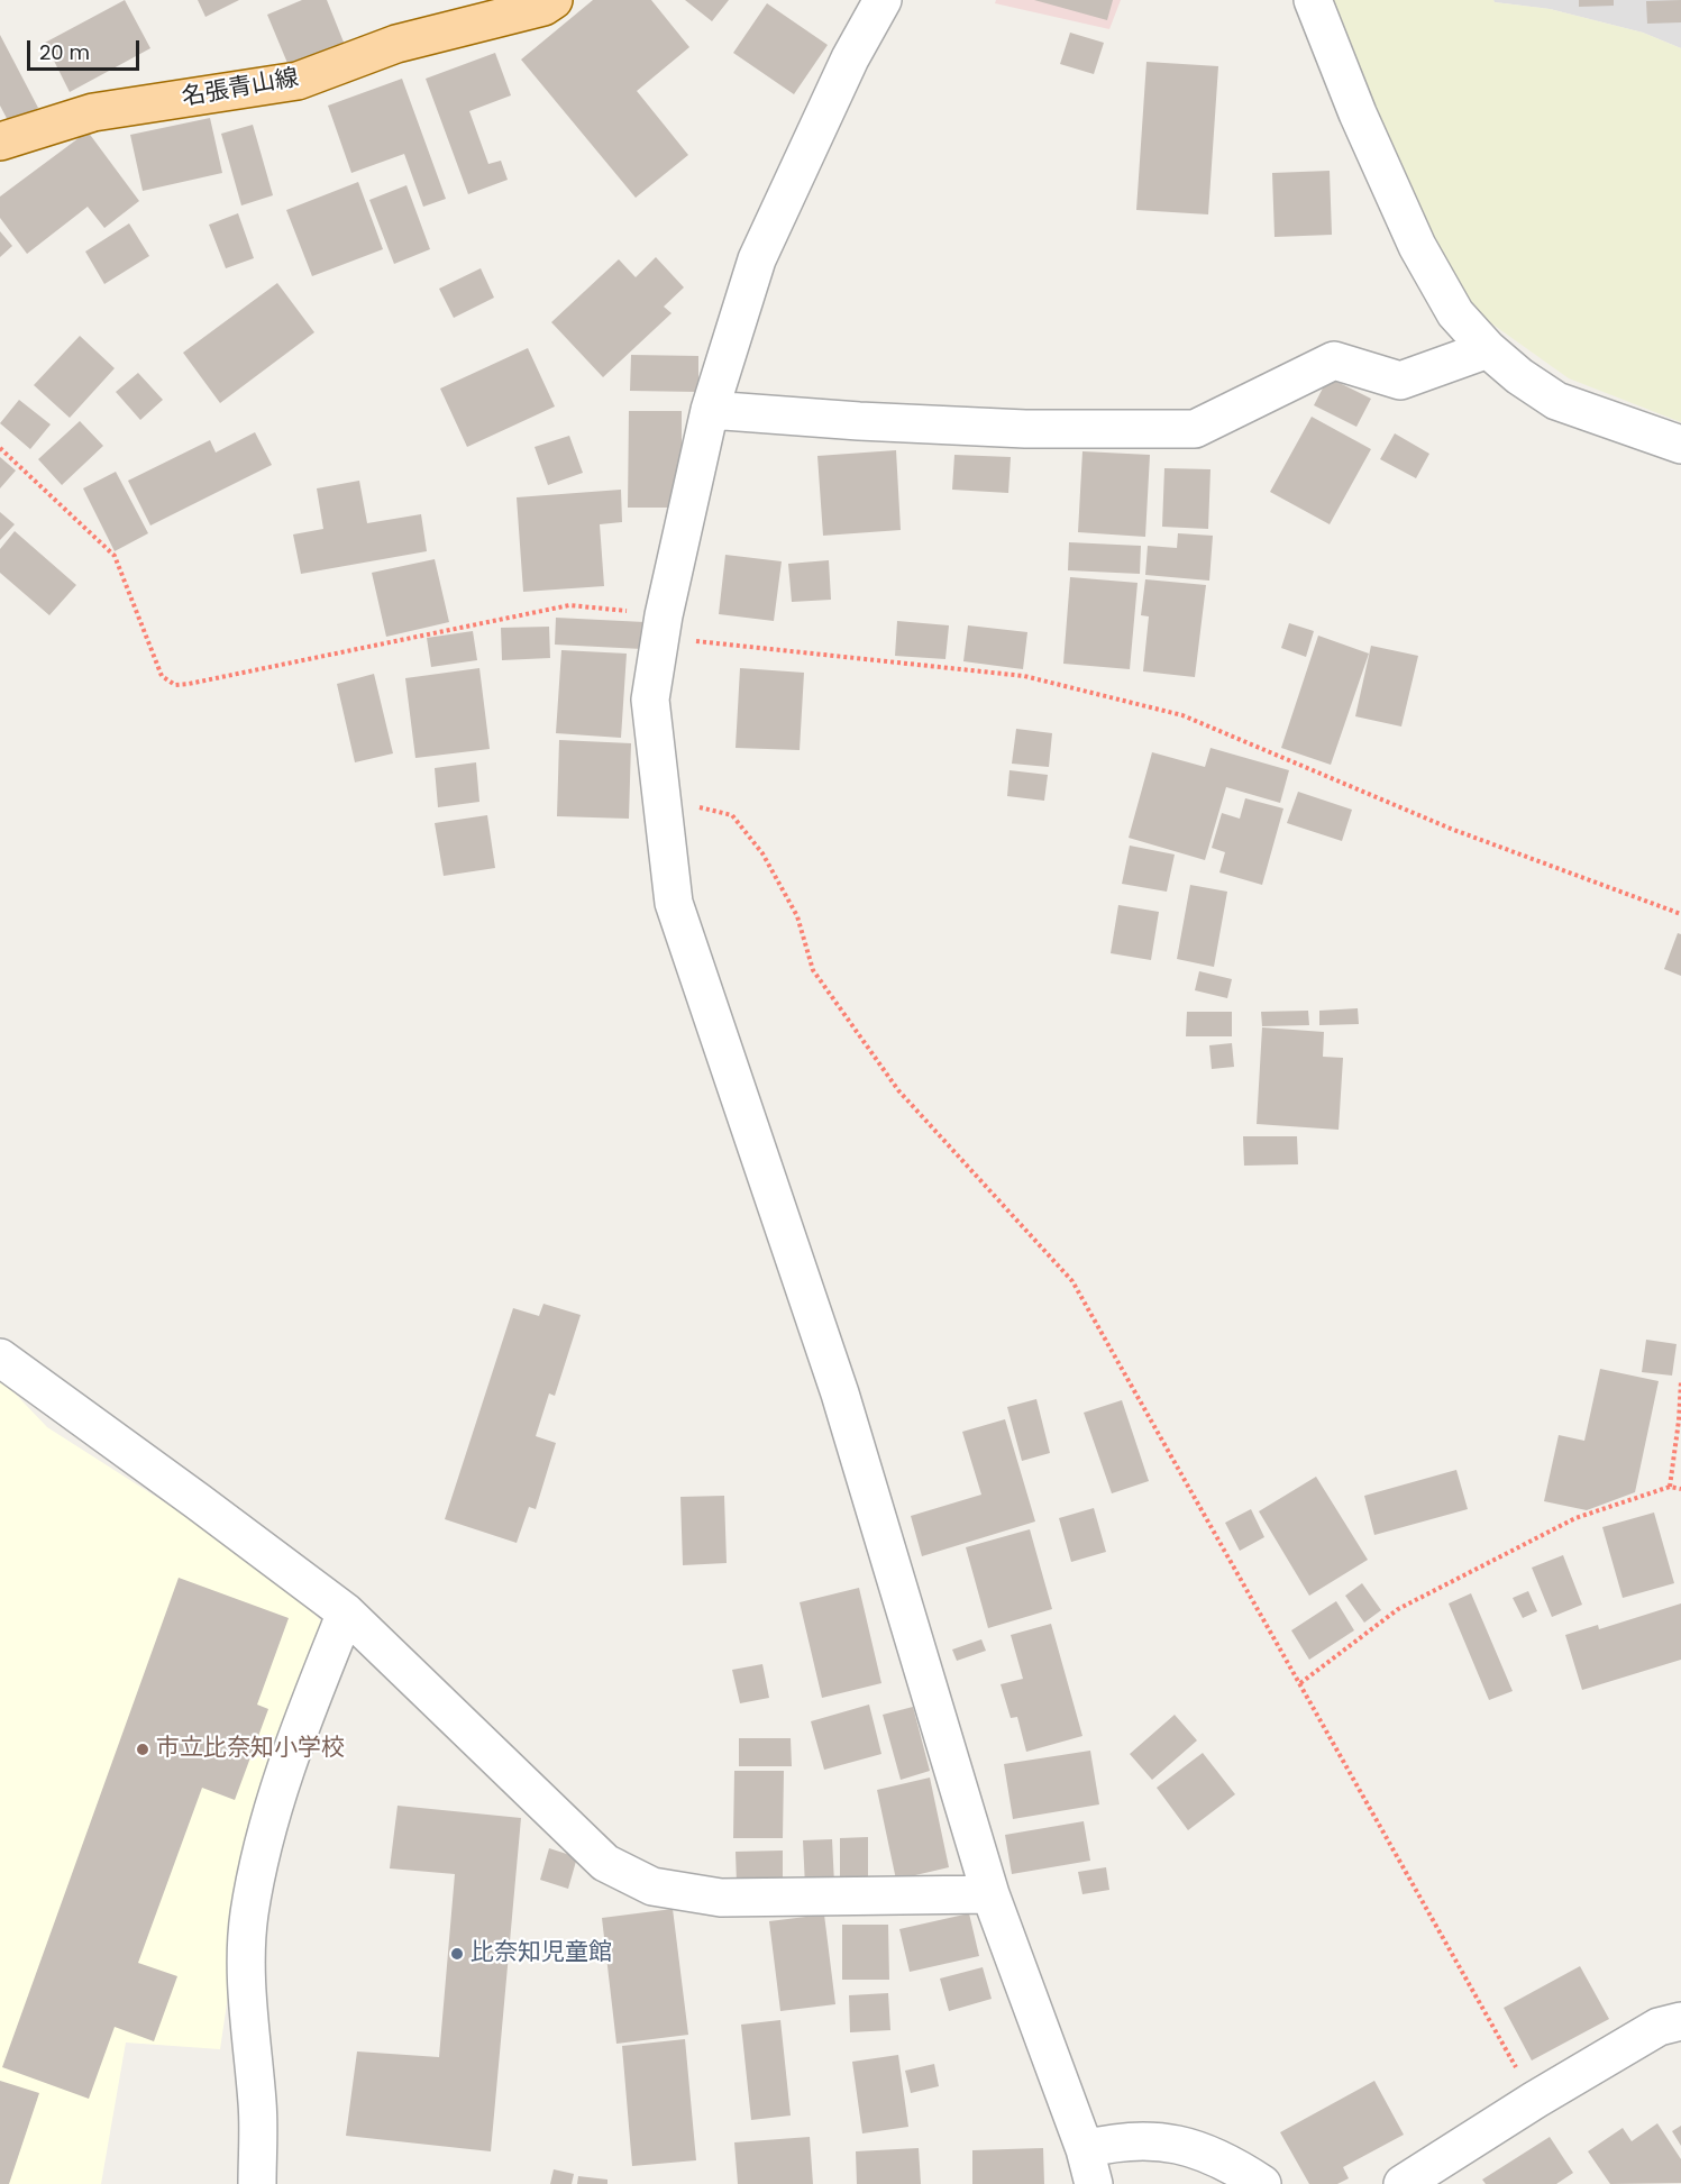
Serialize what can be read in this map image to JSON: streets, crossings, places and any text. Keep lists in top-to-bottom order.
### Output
{
  "streets": {
    "main road": ["名張青山線"]
  },
  "places": ["市立比奈知小学校", "比奈知児童館"],
  "scale_bar": "20 m"
}
